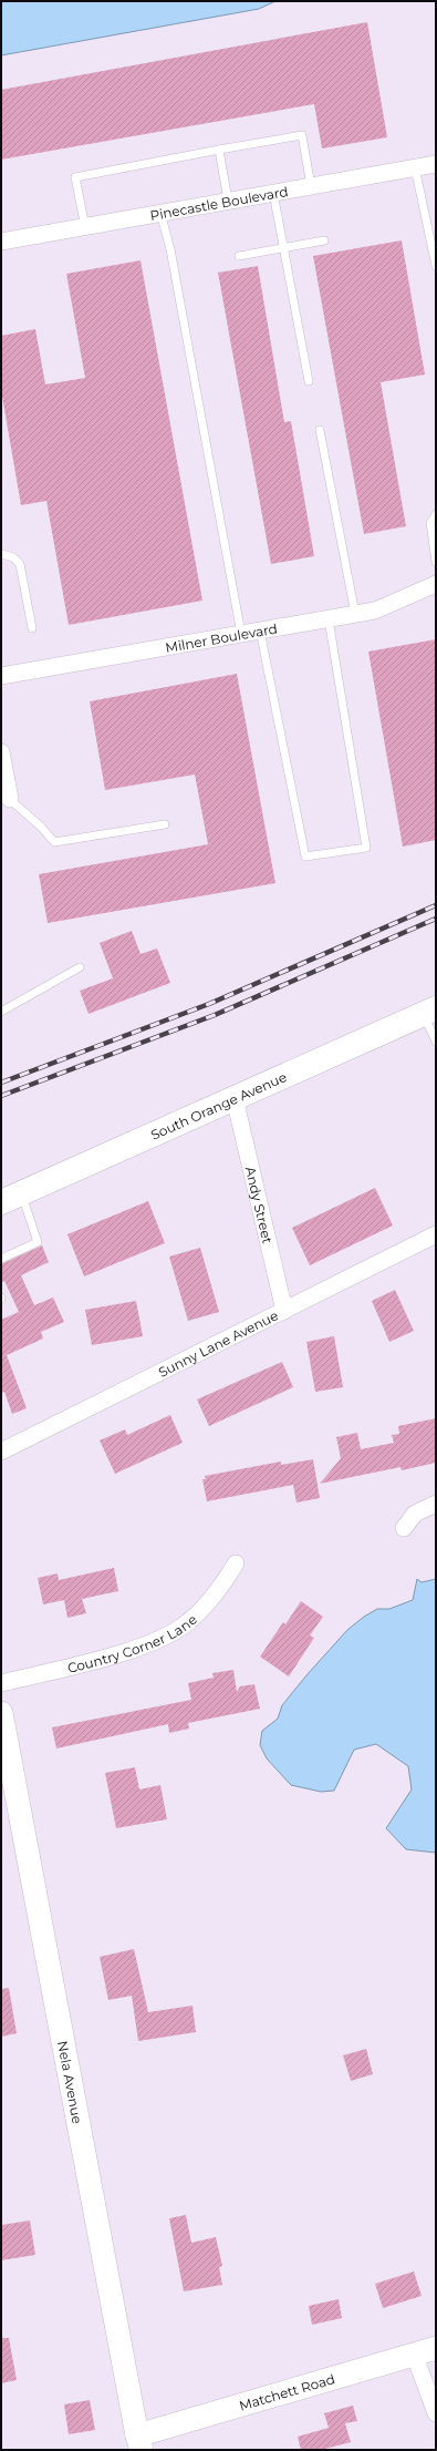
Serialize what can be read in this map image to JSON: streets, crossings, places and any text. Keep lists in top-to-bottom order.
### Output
{
  "streets": {
    "main road": ["South Orange Avenue"],
    "street": [
      "Pinecastle Boulevard",
      "Milner Boulevard",
      "Andy Street",
      "Sunny Lane Avenue",
      "Country Corner Lane",
      "Nela Avenue",
      "Matchett Road"
    ]
  },
  "crossings": [
    ["South Orange Avenue", "Andy Street"],
    ["Andy Street", "Sunny Lane Avenue"],
    ["Nela Avenue", "Matchett Road"]
  ]
}
